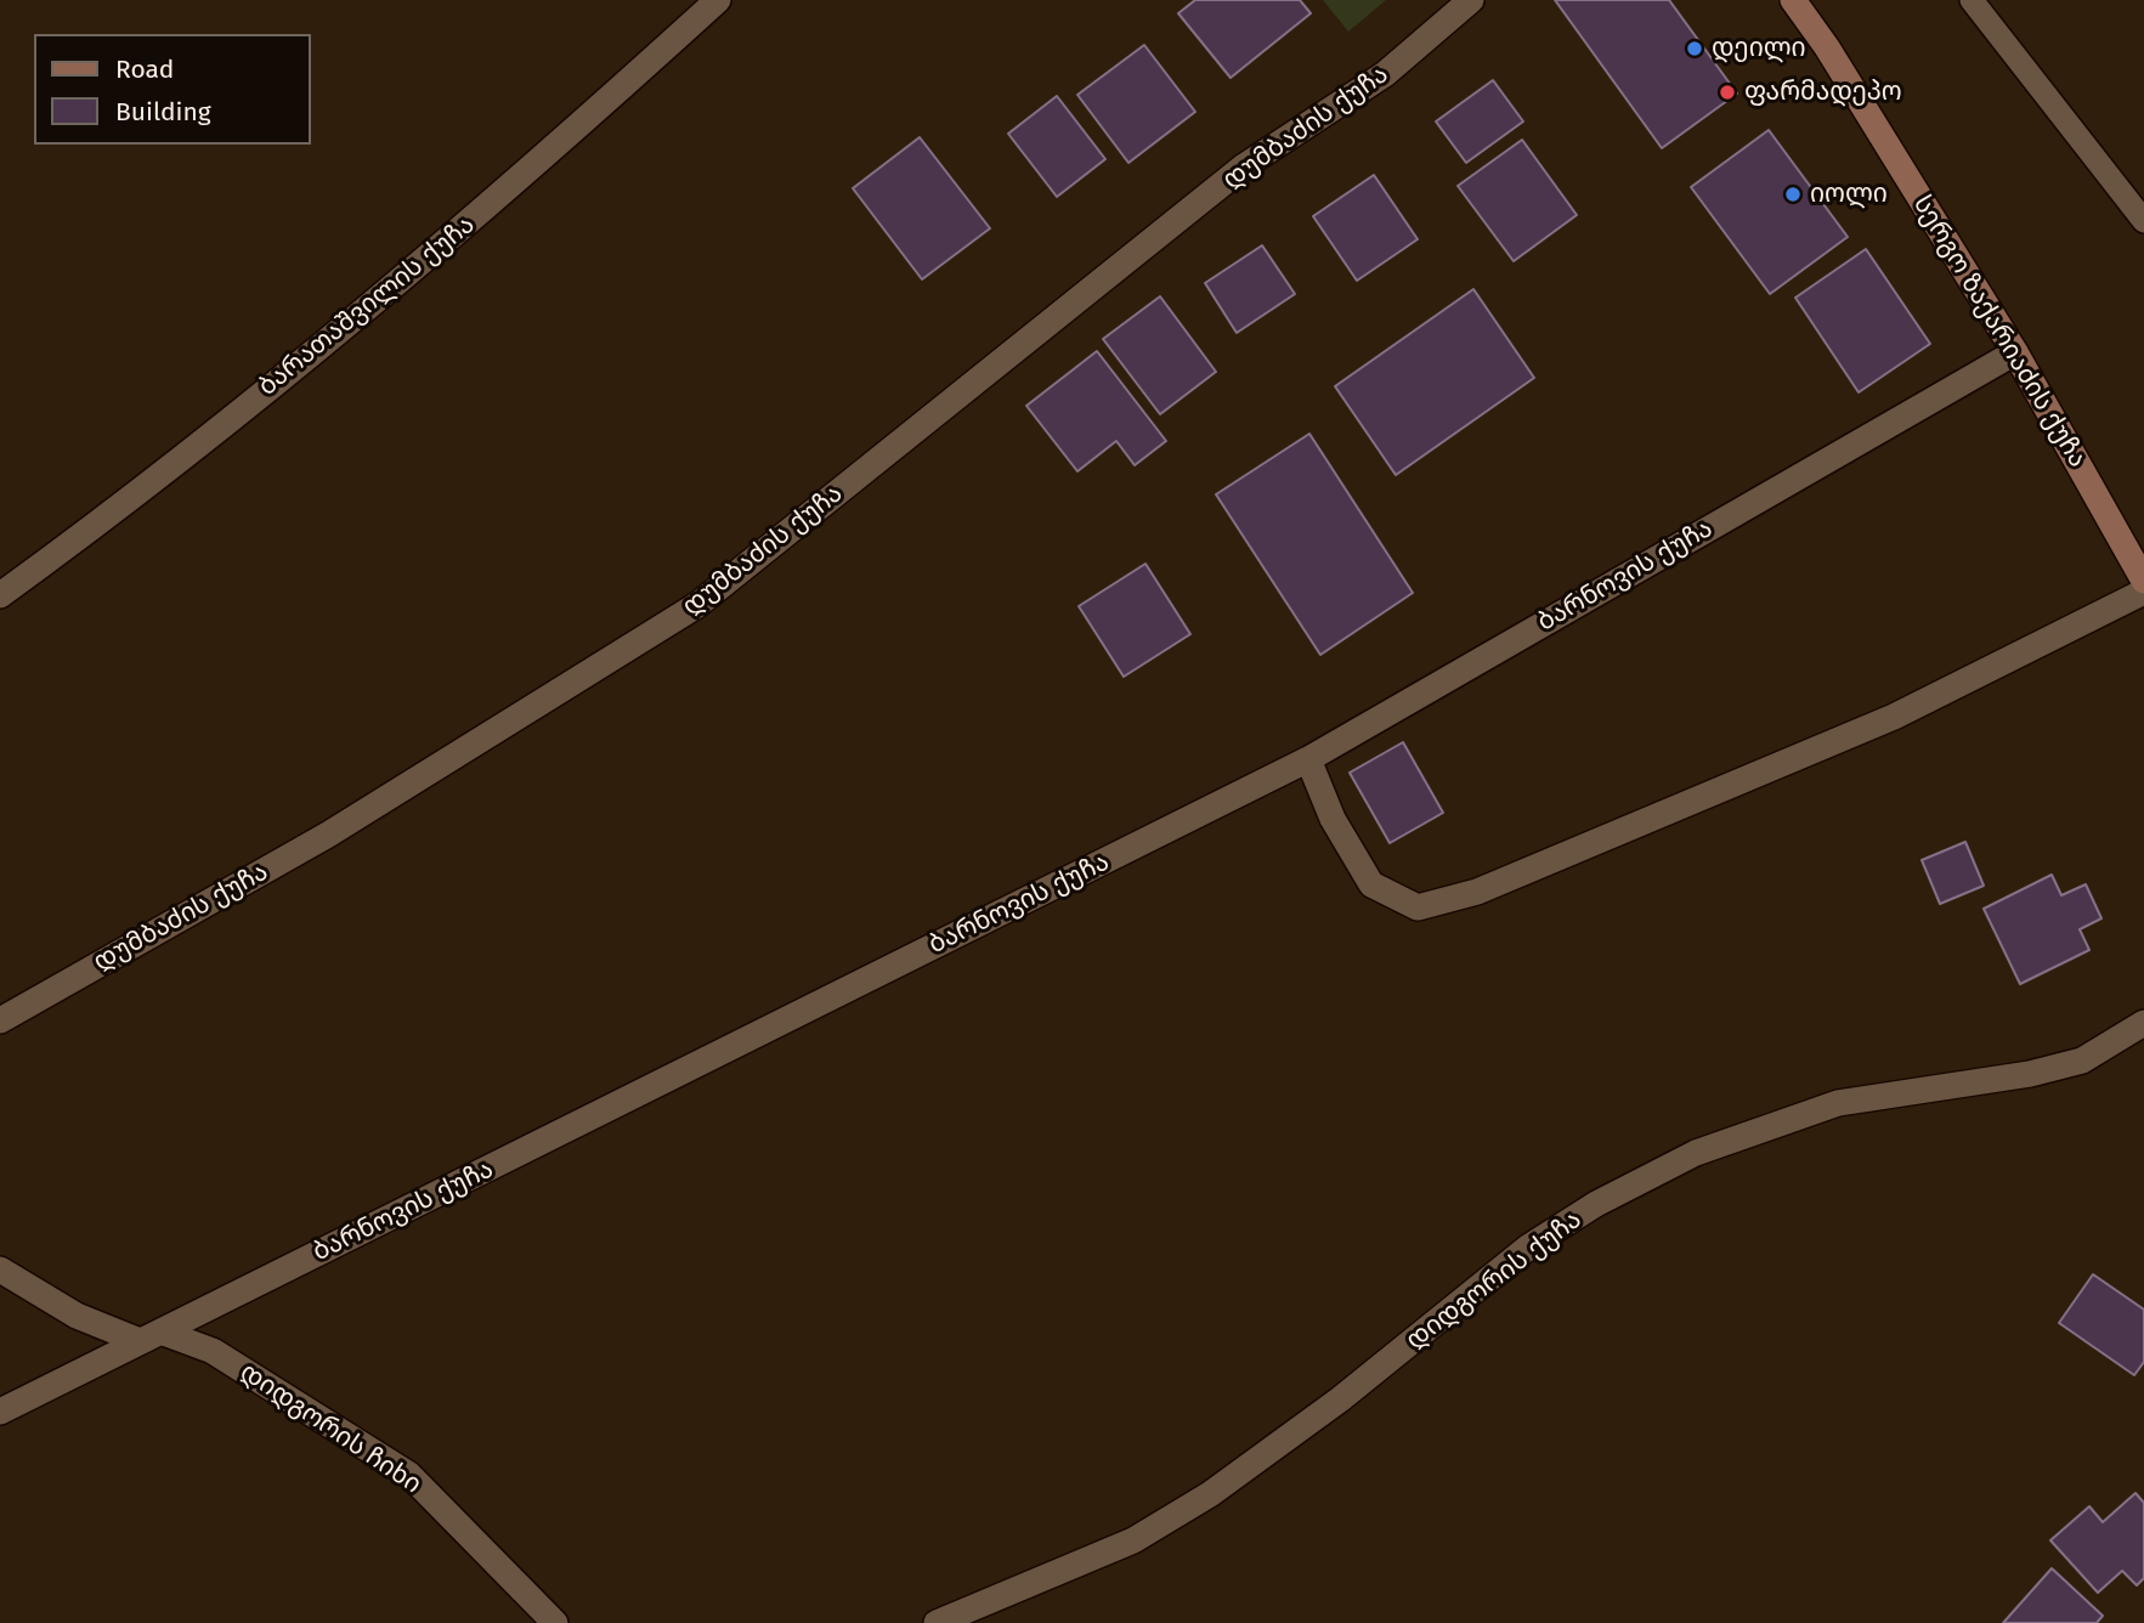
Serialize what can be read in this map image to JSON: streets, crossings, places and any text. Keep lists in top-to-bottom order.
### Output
{
  "streets": {
    "main road": ["სერგო ზაქარიაძის ქუჩა"],
    "street": [
      "დუმბაძის ქუჩა",
      "ბარათაშვილის ქუჩა",
      "ბარნოვის ქუჩა",
      "დიდგორის ქუჩა",
      "დიდგორის ჩიხი"
    ]
  },
  "crossings": [
    ["სერგო ზაქარიაძის ქუჩა", "ბარნოვის ქუჩა"],
    ["ბარნოვის ქუჩა", "დიდგორის ჩიხი"]
  ],
  "places": ["დეილი", "ფარმადეპო", "იოლი"],
  "legend": ["Road", "Building"]
}
